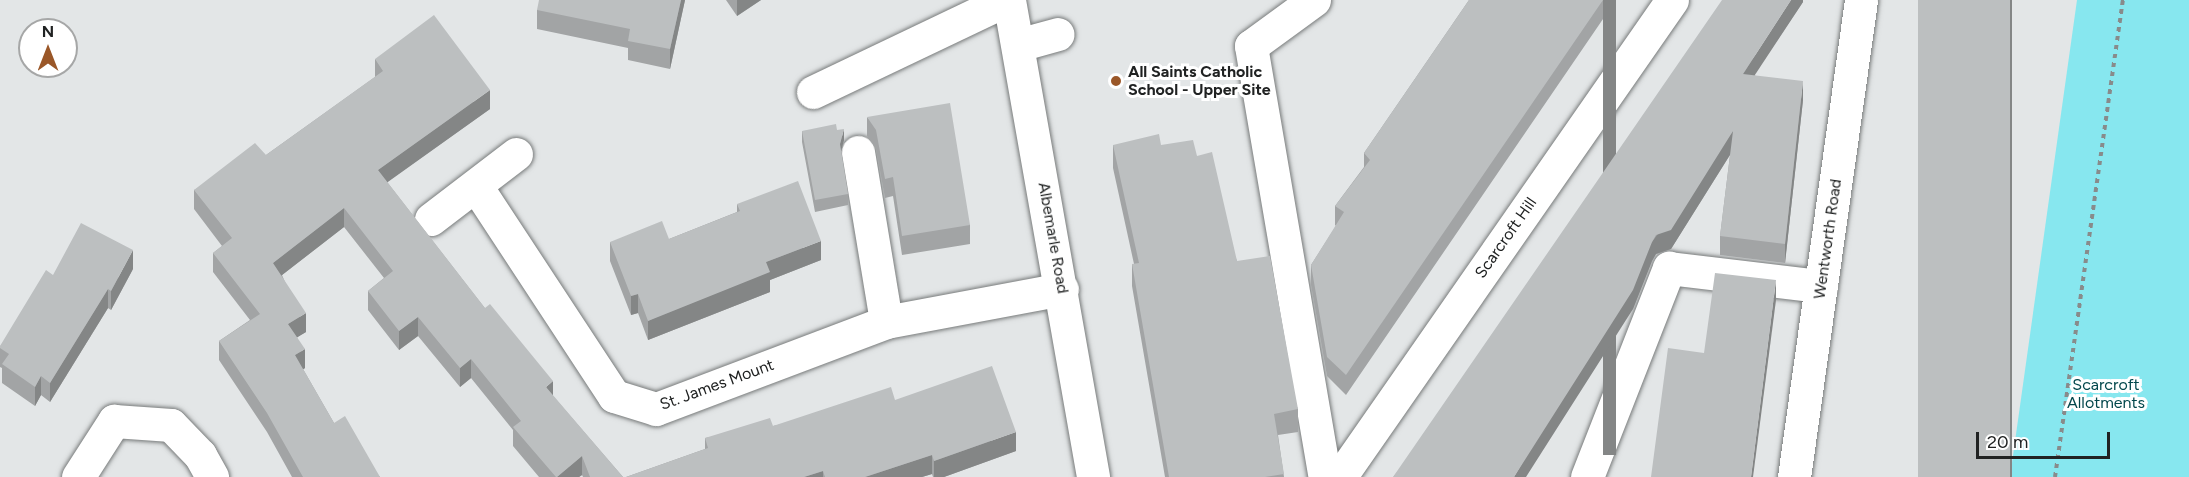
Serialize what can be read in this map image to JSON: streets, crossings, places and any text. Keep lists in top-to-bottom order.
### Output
{
  "streets": {
    "street": [
      "Albemarle Road",
      "Scarcroft Hill",
      "Wentworth Road",
      "St. James Mount"
    ]
  },
  "crossings": [
    ["Albemarle Road", "St. James Mount"]
  ],
  "parks": ["Scarcroft Allotments"],
  "places": ["All Saints Catholic School - Upper Site"],
  "scale_bar": "20 m",
  "north": "top"
}
